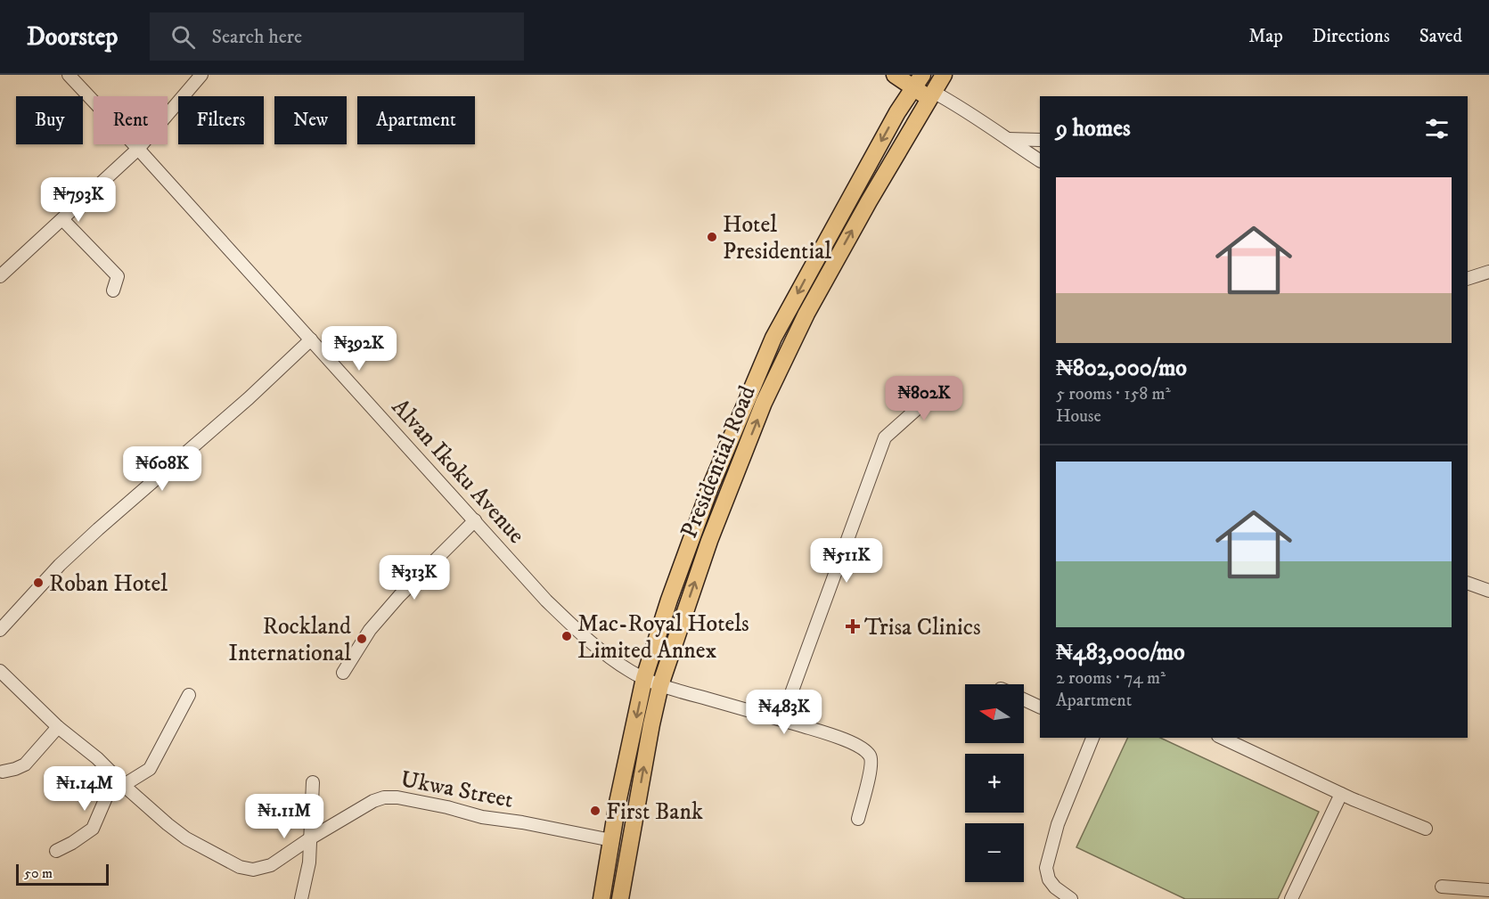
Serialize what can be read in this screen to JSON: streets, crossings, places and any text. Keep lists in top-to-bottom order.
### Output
{
  "streets": {
    "main road": ["Presidential Road"],
    "street": ["Alvan Ikoku Avenue", "Ukwa Street"]
  },
  "crossings": [
    ["Presidential Road", "Alvan Ikoku Avenue"],
    ["Presidential Road", "Ukwa Street"]
  ],
  "places": {
    "other": [
      "Hotel Presidential",
      "Roban Hotel",
      "Mac-Royal Hotels Limited Annex",
      "Rockland International",
      "First Bank"
    ],
    "health": ["Trisa Clinics"]
  },
  "scale_bar": "50 m",
  "north": "left",
  "page": {
    "header": "Doorstep",
    "search": "Search here",
    "nav": ["Map", "Directions", "Saved"],
    "chip": [
      "Buy",
      "Rent",
      "Filters",
      "New",
      "Apartment"
    ],
    "heading": "9 homes",
    "list": [
      {
        "name": "₦802,000/mo",
        "note": "5 rooms · 158 m² · House"
      },
      {
        "name": "₦483,000/mo",
        "note": "2 rooms · 74 m² · Apartment"
      }
    ],
    "price": [
      "₦793K",
      "₦392K",
      "₦802K",
      "₦608K",
      "₦511K",
      "₦313K",
      "₦483K",
      "₦1.14M",
      "₦1.11M"
    ],
    "map_buttons": ["+", "−"],
    "scale": "50 m"
  }
}
